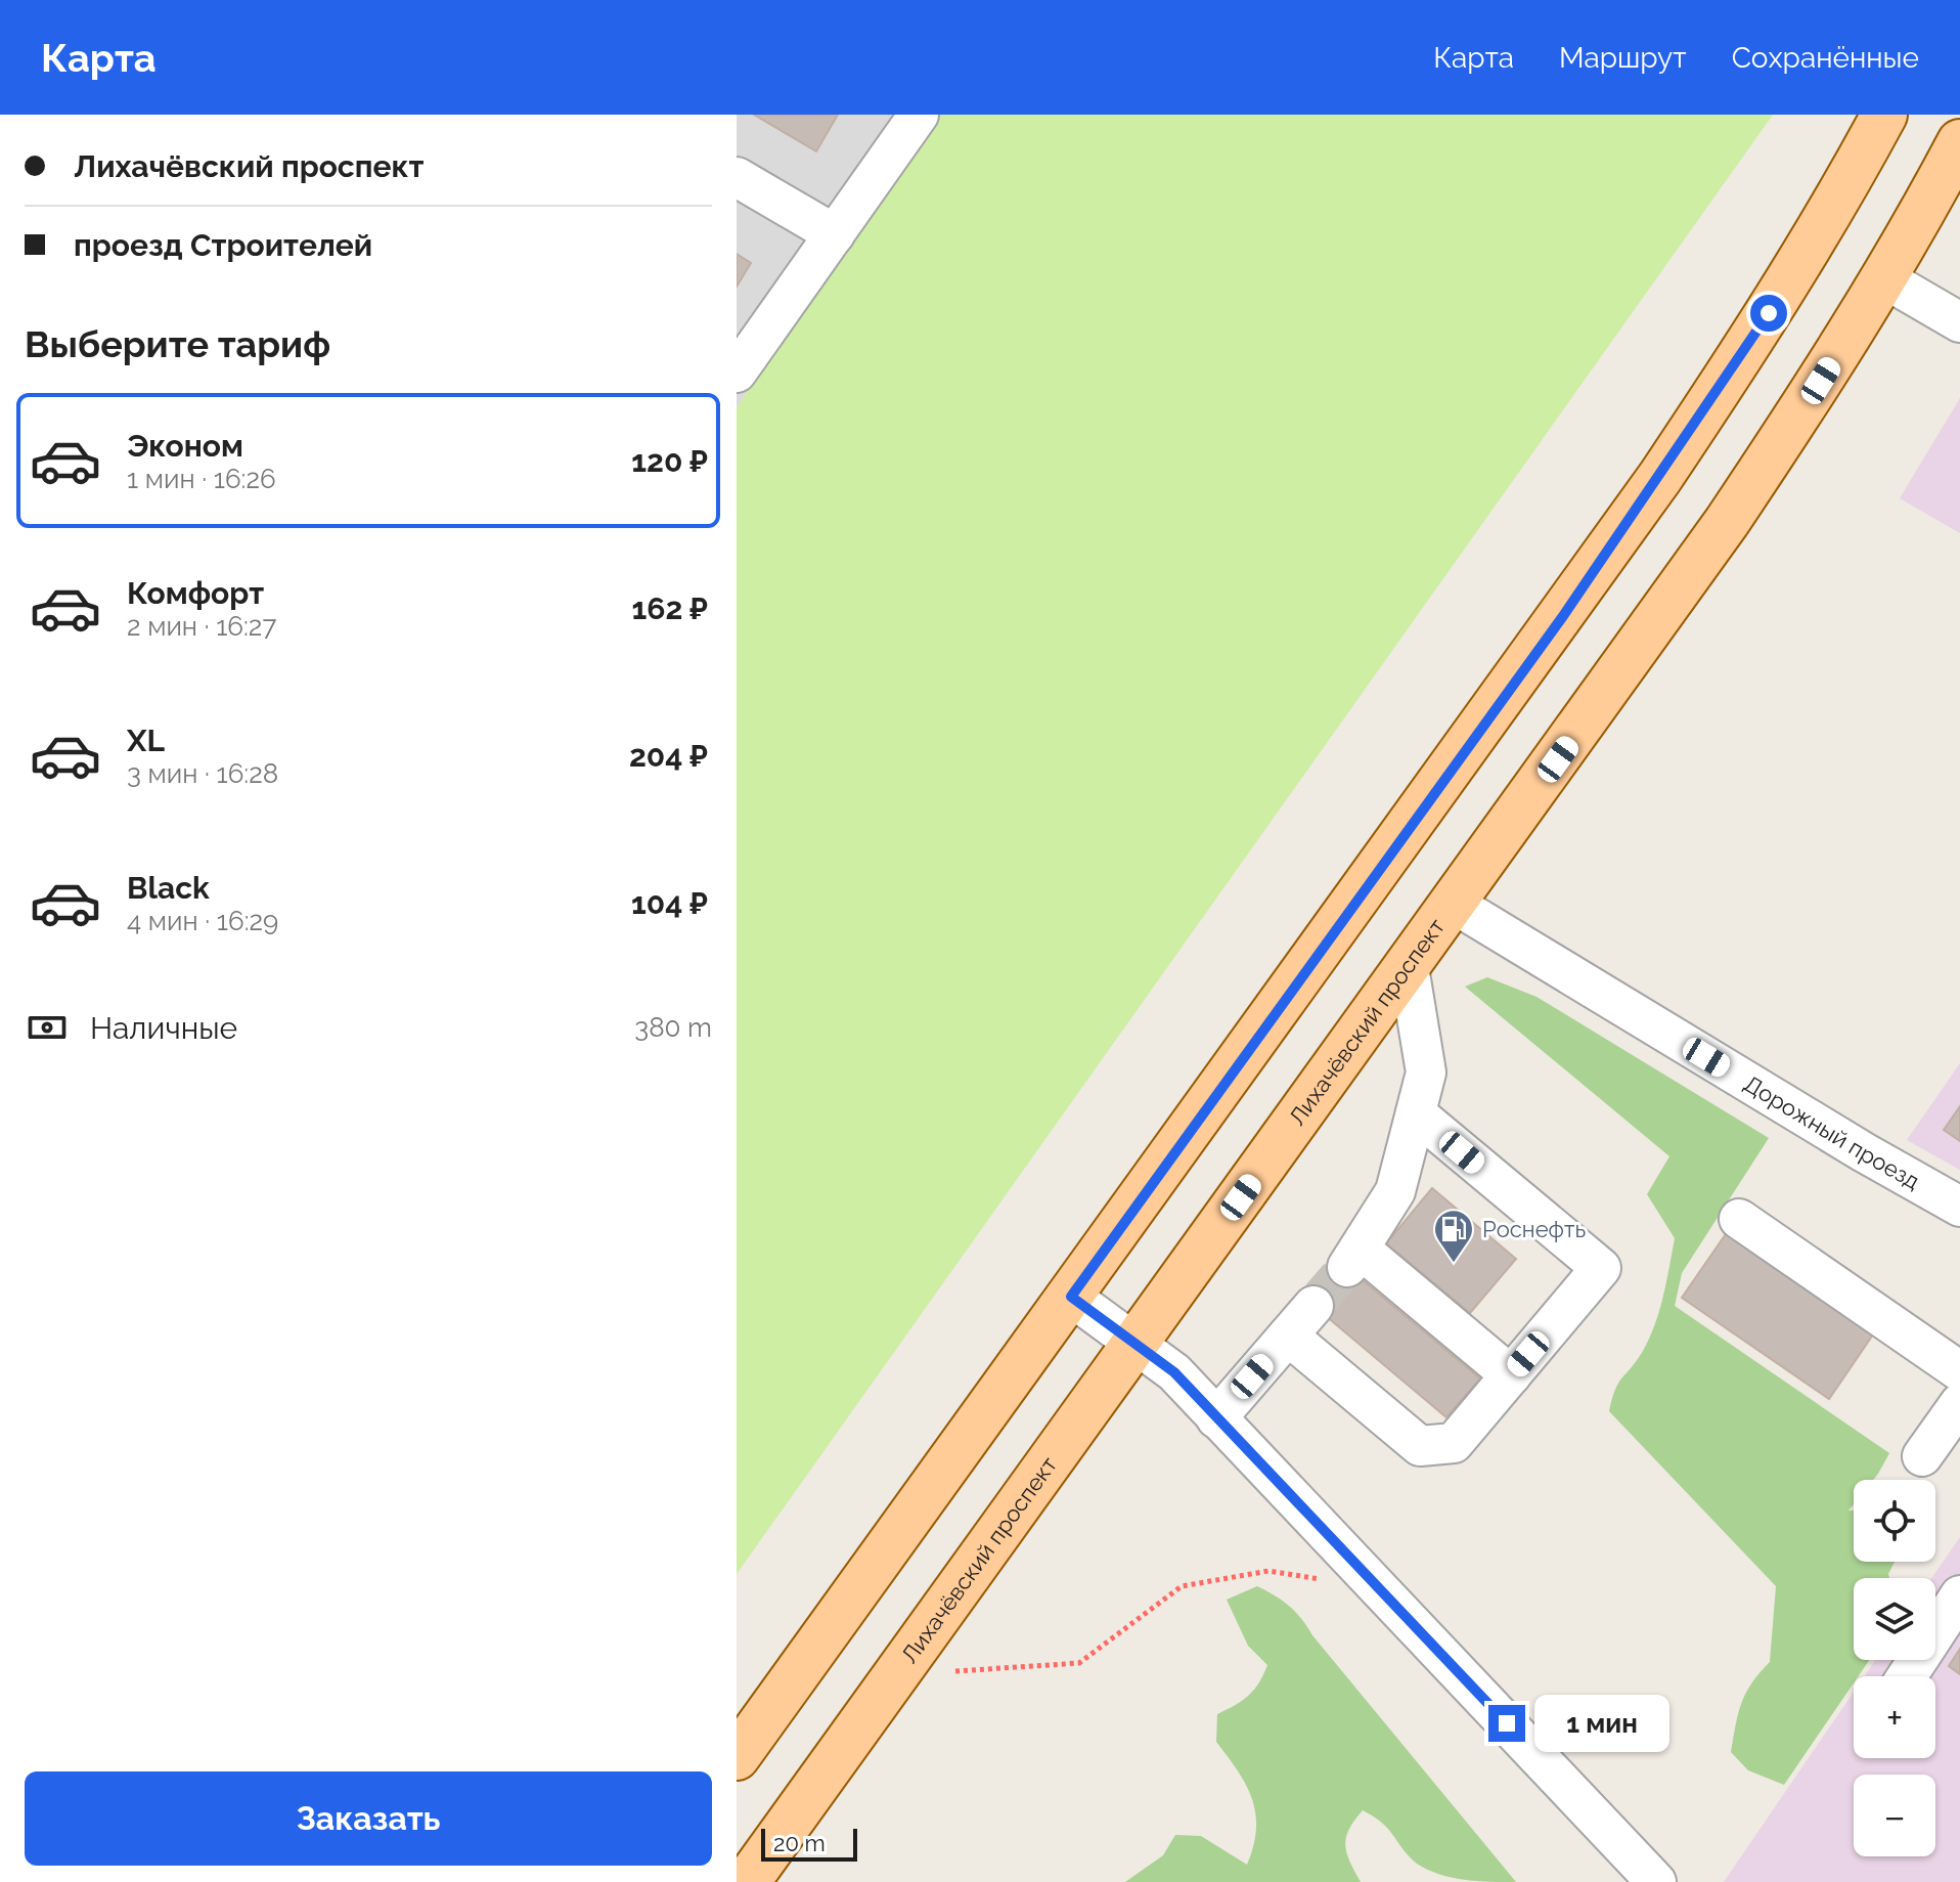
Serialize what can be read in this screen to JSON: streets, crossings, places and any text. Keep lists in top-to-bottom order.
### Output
{
  "streets": {
    "main road": ["Лихачёвский проспект"],
    "street": ["Дорожный проезд"]
  },
  "crossings": [
    ["Лихачёвский проспект", "Дорожный проезд"]
  ],
  "places": {
    "fuel station": ["Роснефть"]
  },
  "scale_bar": "20 m",
  "page": {
    "header": "Карта",
    "nav": ["Карта", "Маршрут", "Сохранённые"],
    "banner": ["Лихачёвский проспект", "проезд Строителей"],
    "heading": "Выберите тариф",
    "list": [
      {
        "name": "Эконом",
        "note": "1 мин · 16:26",
        "value": "120 ₽"
      },
      {
        "name": "Комфорт",
        "note": "2 мин · 16:27",
        "value": "162 ₽"
      },
      {
        "name": "XL",
        "note": "3 мин · 16:28",
        "value": "204 ₽"
      },
      {
        "name": "Black",
        "note": "4 мин · 16:29",
        "value": "104 ₽"
      }
    ],
    "pay": ["Наличные", "380 m"],
    "map_buttons": ["+", "−"],
    "bubble": "1 мин",
    "buttons": "Заказать",
    "scale": "20 m"
  }
}
